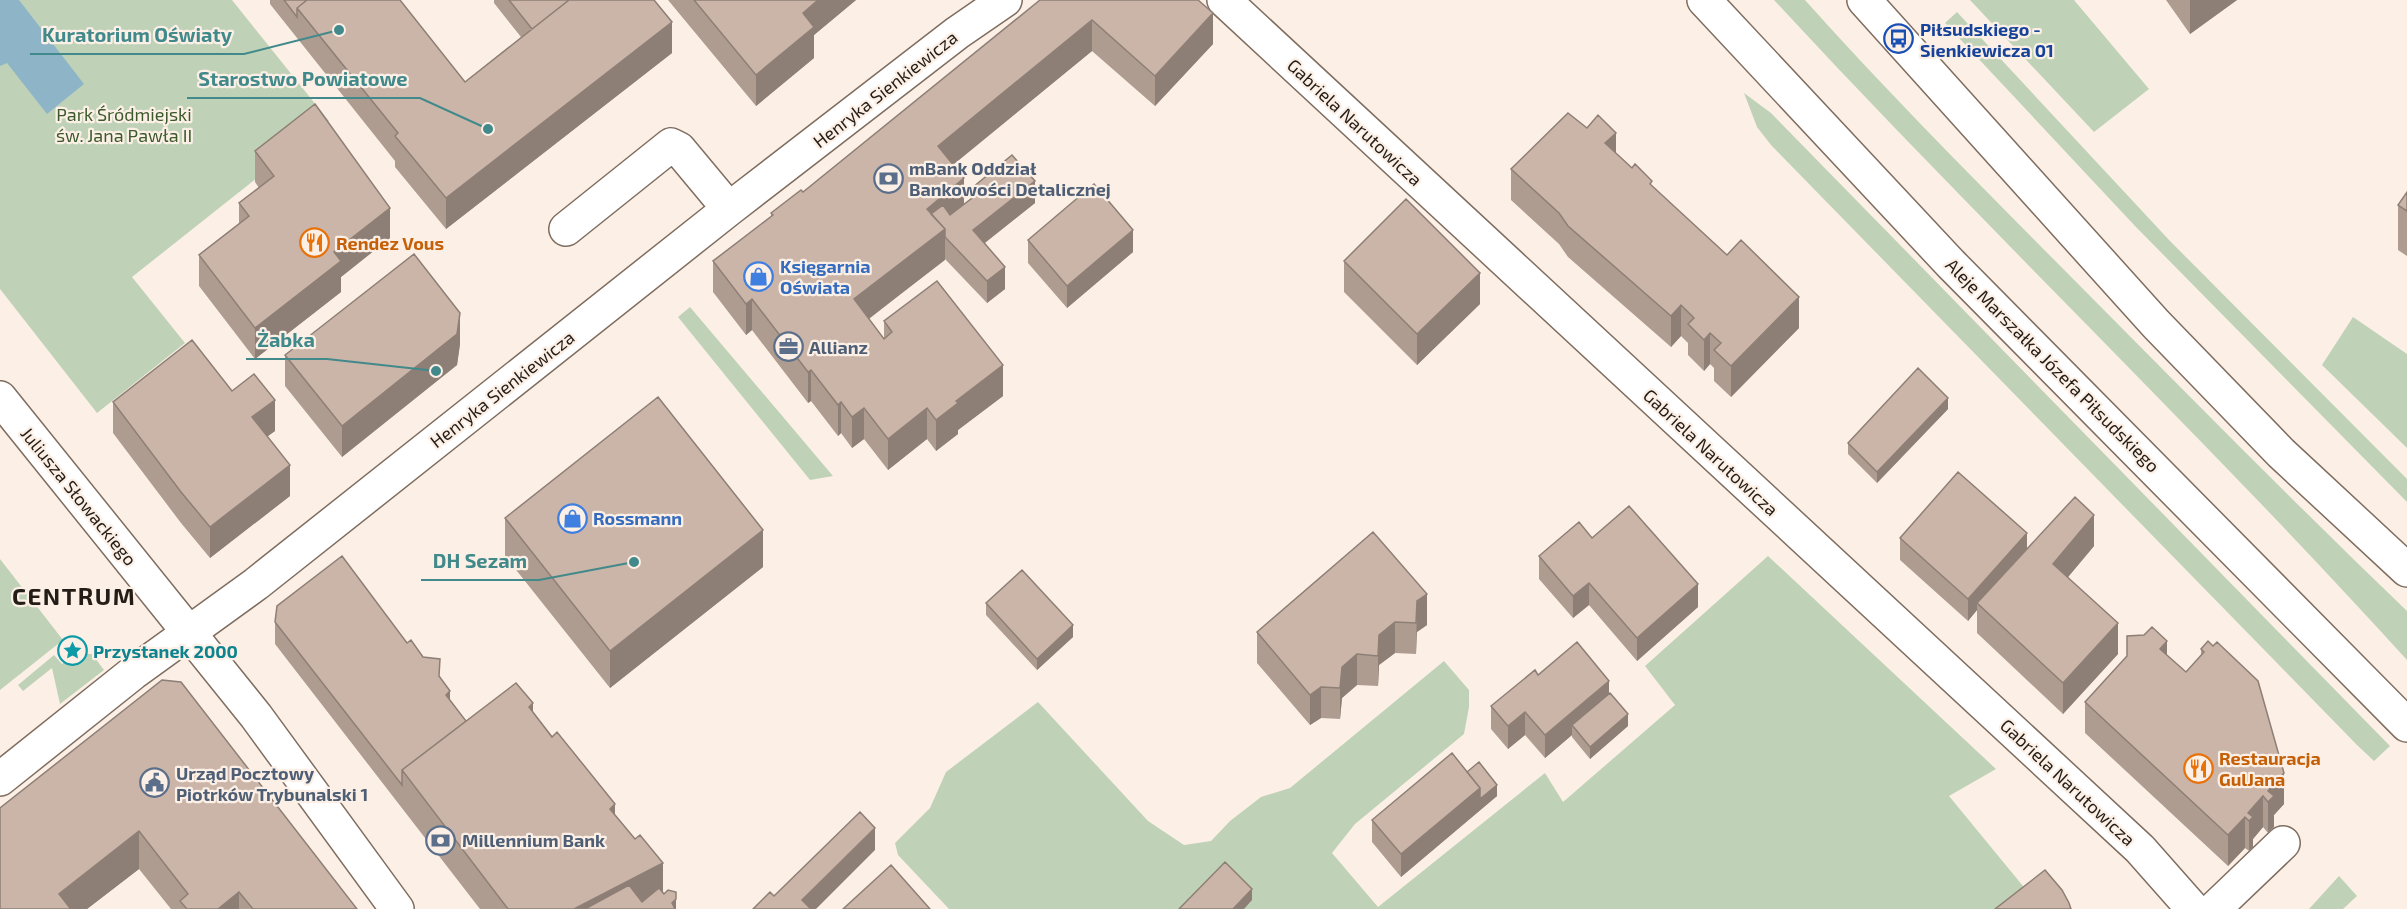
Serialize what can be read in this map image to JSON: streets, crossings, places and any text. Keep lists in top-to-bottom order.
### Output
{
  "streets": {
    "street": [
      "Henryka Sienkiewicza",
      "Gabriela Narutowicza",
      "Aleje Marszałka Józefa Piłsudskiego",
      "Juliusza Słowackiego"
    ]
  },
  "crossings": [
    ["Henryka Sienkiewicza", "Juliusza Słowackiego"]
  ],
  "districts": ["CENTRUM"],
  "parks": ["Park Śródmiejski św. Jana Pawła II"],
  "places": {
    "other": [
      "Kuratorium Oświaty",
      "Starostwo Powiatowe",
      "Żabka",
      "DH Sezam"
    ],
    "bus stop": ["Piłsudskiego - Sienkiewicza 01"],
    "bank": ["mBank Oddział Bankowości Detalicznej", "Millennium Bank"],
    "restaurant": ["Rendez Vous", "Restauracja GulJana"],
    "shop": ["Księgarnia Oświata", "Rossmann"],
    "office": ["Allianz"],
    "place": ["Przystanek 2000"],
    "public building": ["Urząd Pocztowy Piotrków Trybunalski 1"]
  }
}
